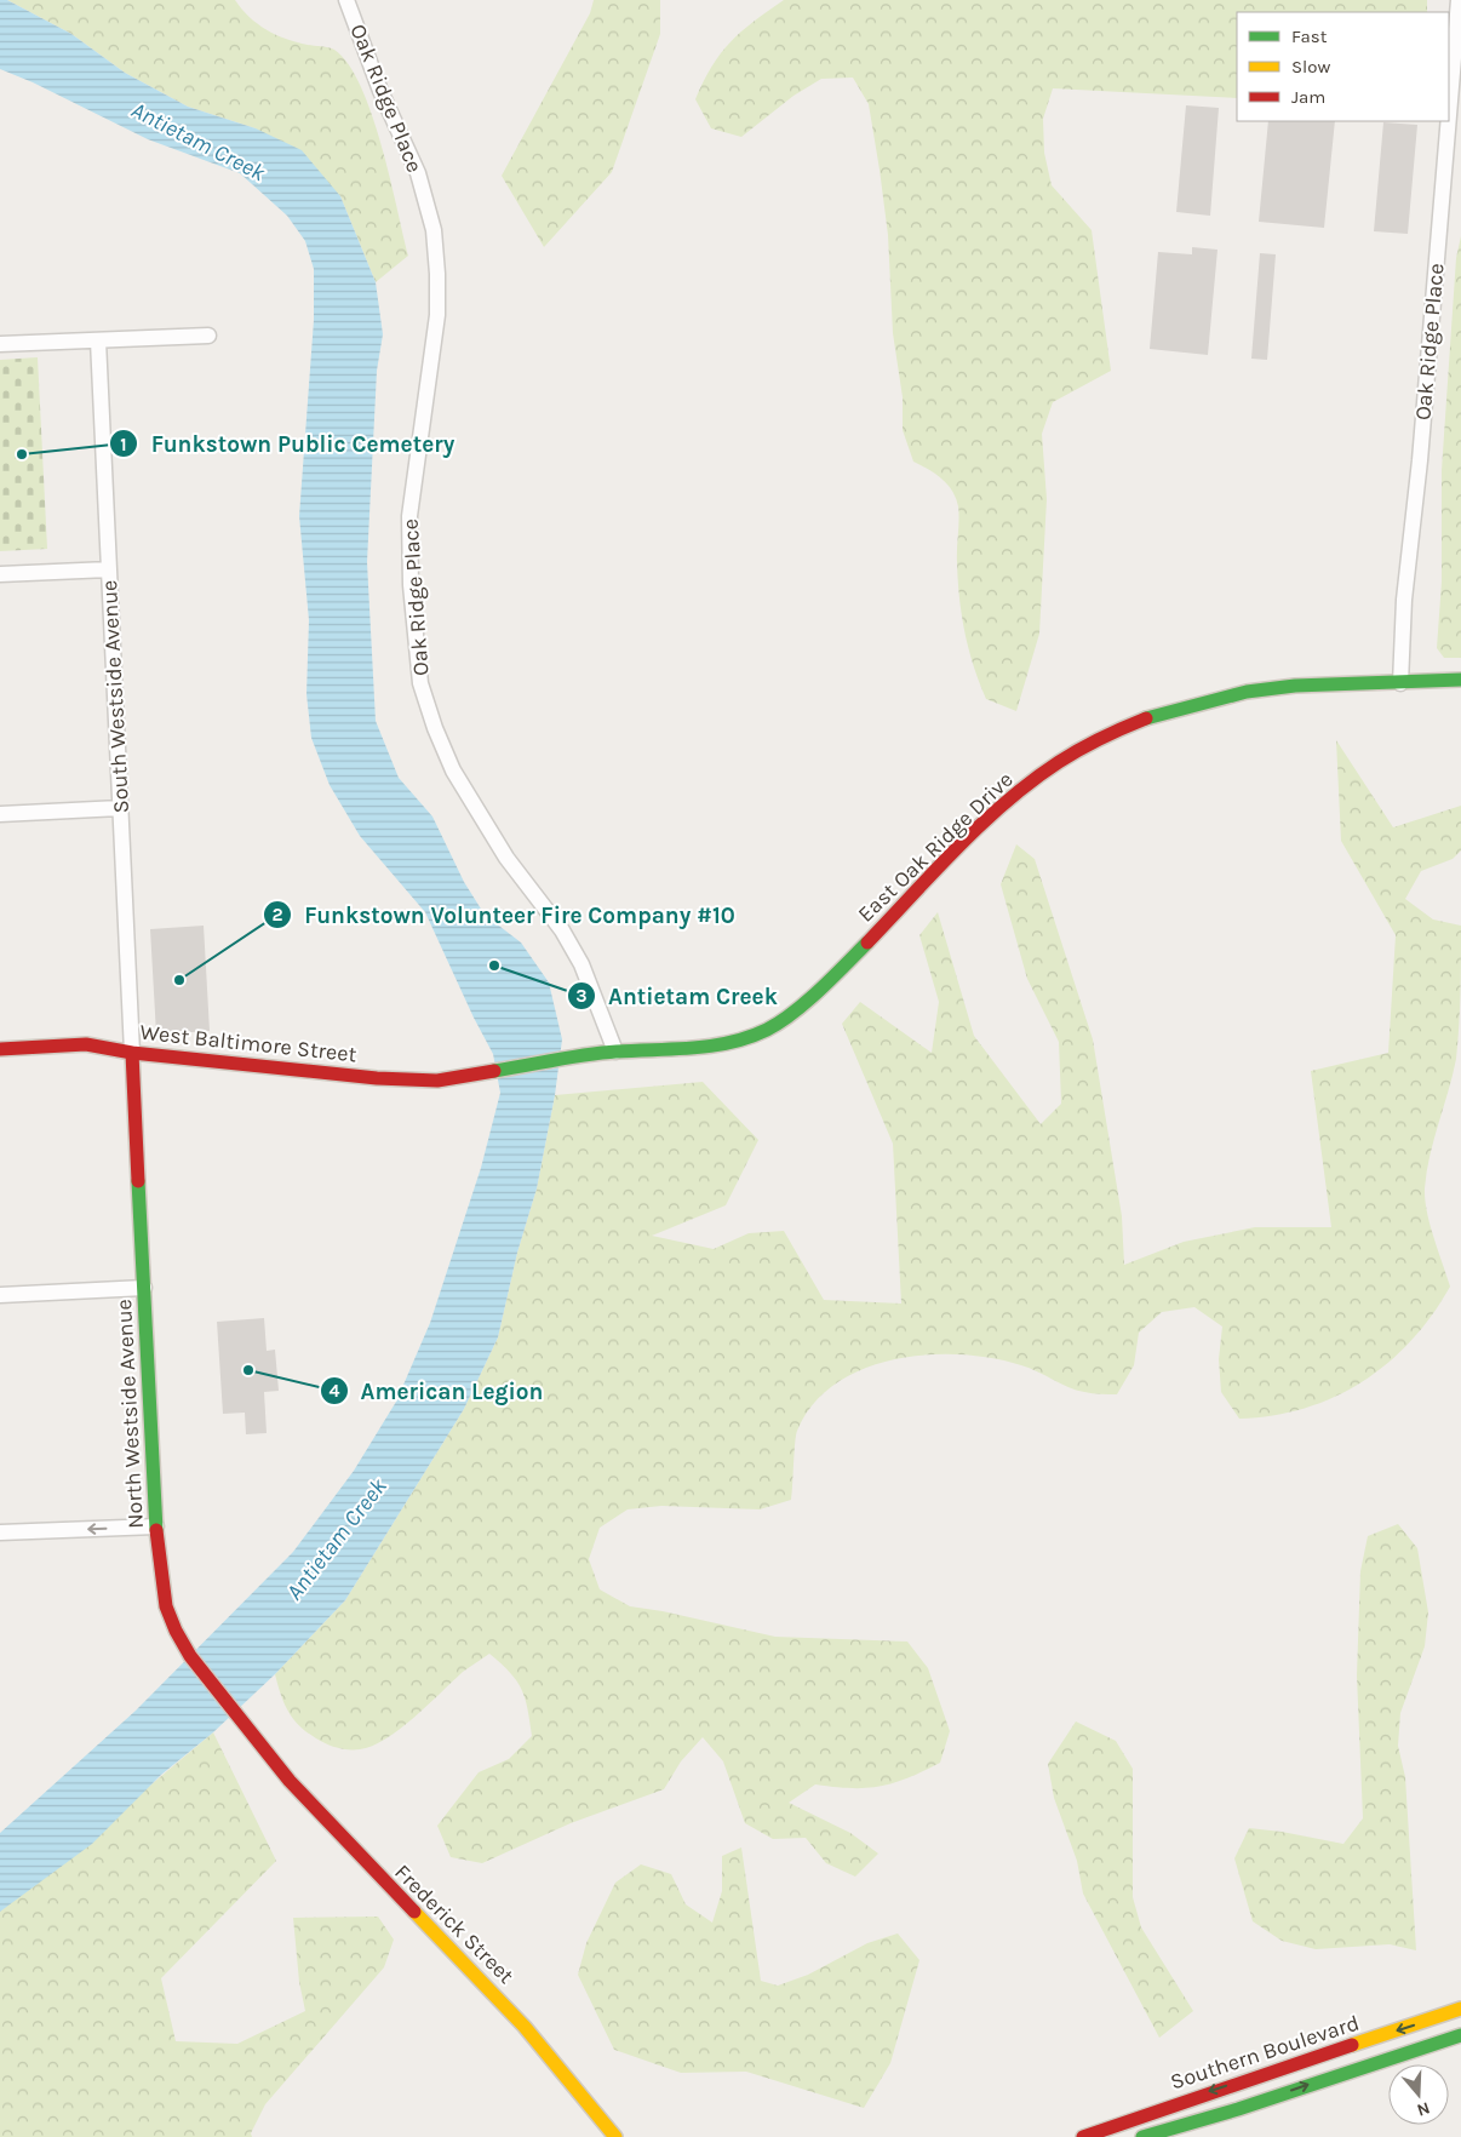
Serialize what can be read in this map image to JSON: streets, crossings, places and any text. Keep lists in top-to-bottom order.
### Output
{
  "streets": {
    "main road": [
      "East Oak Ridge Drive",
      "West Baltimore Street",
      "North Westside Avenue",
      "Frederick Street",
      "Southern Boulevard"
    ],
    "street": ["Oak Ridge Place", "South Westside Avenue"]
  },
  "crossings": [
    ["Oak Ridge Place", "East Oak Ridge Drive"],
    ["South Westside Avenue", "West Baltimore Street"],
    ["South Westside Avenue", "North Westside Avenue"],
    ["East Oak Ridge Drive", "West Baltimore Street"],
    ["West Baltimore Street", "North Westside Avenue"],
    ["North Westside Avenue", "Frederick Street"]
  ],
  "water": ["Antietam Creek"],
  "places": [
    "Funkstown Public Cemetery",
    "Antietam Creek",
    "Funkstown Volunteer Fire Company #10",
    "American Legion"
  ],
  "legend": ["Fast", "Slow", "Jam"],
  "north": "bottom"
}
